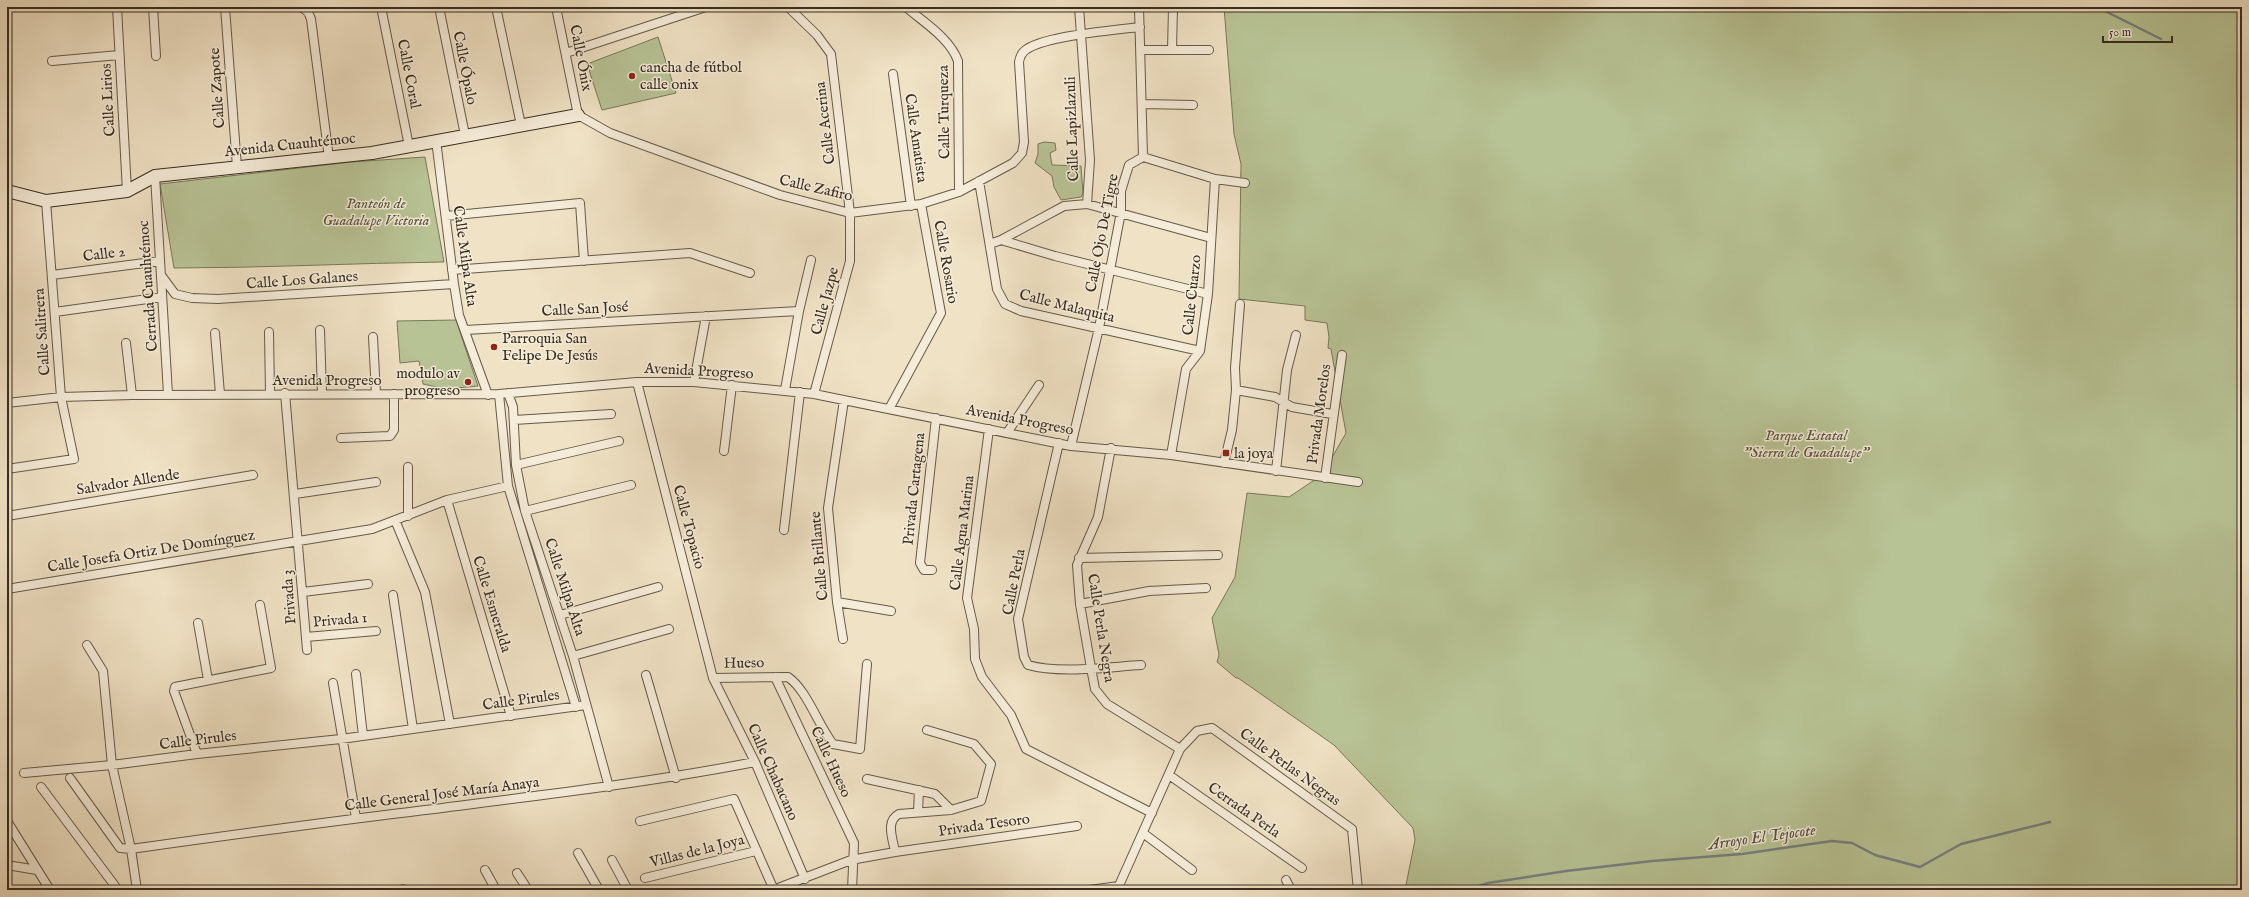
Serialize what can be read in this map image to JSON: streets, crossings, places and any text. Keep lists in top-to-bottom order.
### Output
{
  "streets": {
    "main road": ["Avenida Cuauhtémoc"],
    "street": [
      "Calle Ónix",
      "Calle Ópalo",
      "Calle Coral",
      "Calle Zapote",
      "Calle Lirios",
      "Calle Turqueza",
      "Calle Acerina",
      "Calle Lapizlazuli",
      "Calle Amatista",
      "Calle Zafiro",
      "Calle Ojo De Tigre",
      "Calle 2",
      "Calle Milpa Alta",
      "Calle Rosario",
      "Calle Los Galanes",
      "Cerrada Cuauhtémoc",
      "Calle Cuarzo",
      "Calle Jazpe",
      "Calle Malaquita",
      "Calle San José",
      "Calle Salitrera",
      "Avenida Progreso",
      "Privada Morelos",
      "Salvador Allende",
      "Privada Cartagena",
      "Calle Topacio",
      "Calle Agua Marina",
      "Calle Josefa Ortiz De Domínguez",
      "Calle Brillante",
      "Calle Perla",
      "Privada 3",
      "Calle Esmeralda",
      "Privada 1",
      "Calle Perla Negra",
      "Hueso",
      "Calle Pirules",
      "Calle Hueso",
      "Calle Perlas Negras",
      "Calle Chabacano",
      "Calle General José María Anaya",
      "Cerrada Perla",
      "Privada Tesoro",
      "Villas de la Joya"
    ]
  },
  "crossings": [
    ["Calle Ónix", "Avenida Cuauhtémoc"],
    ["Calle Ónix", "Calle Zafiro"],
    ["Calle Ópalo", "Avenida Cuauhtémoc"],
    ["Calle Coral", "Avenida Cuauhtémoc"],
    ["Calle Zapote", "Avenida Cuauhtémoc"],
    ["Calle Lirios", "Avenida Cuauhtémoc"],
    ["Calle Turqueza", "Calle Zafiro"],
    ["Calle Acerina", "Calle Zafiro"],
    ["Calle Acerina", "Calle Jazpe"],
    ["Calle Lapizlazuli", "Calle Zafiro"],
    ["Calle Amatista", "Calle Zafiro"],
    ["Avenida Cuauhtémoc", "Calle Zafiro"],
    ["Avenida Cuauhtémoc", "Calle Milpa Alta"],
    ["Avenida Cuauhtémoc", "Cerrada Cuauhtémoc"],
    ["Avenida Cuauhtémoc", "Calle Salitrera"],
    ["Calle Zafiro", "Calle Rosario"],
    ["Calle Zafiro", "Calle Jazpe"],
    ["Calle Zafiro", "Calle Malaquita"],
    ["Calle Ojo De Tigre", "Calle Malaquita"],
    ["Calle Ojo De Tigre", "Avenida Progreso"],
    ["Calle 2", "Cerrada Cuauhtémoc"],
    ["Calle 2", "Calle Salitrera"],
    ["Calle Milpa Alta", "Calle Los Galanes"],
    ["Calle Milpa Alta", "Calle San José"],
    ["Calle Milpa Alta", "Avenida Progreso"],
    ["Calle Milpa Alta", "Calle Josefa Ortiz De Domínguez"],
    ["Calle Milpa Alta", "Calle Pirules"],
    ["Calle Milpa Alta", "Calle General José María Anaya"],
    ["Calle Rosario", "Avenida Progreso"],
    ["Calle Los Galanes", "Cerrada Cuauhtémoc"],
    ["Cerrada Cuauhtémoc", "Avenida Progreso"],
    ["Calle Cuarzo", "Calle Malaquita"],
    ["Calle Cuarzo", "Avenida Progreso"],
    ["Calle Jazpe", "Avenida Progreso"],
    ["Calle Salitrera", "Avenida Progreso"],
    ["Avenida Progreso", "Privada Morelos"],
    ["Avenida Progreso", "Privada Cartagena"],
    ["Avenida Progreso", "Calle Topacio"],
    ["Avenida Progreso", "Calle Agua Marina"],
    ["Avenida Progreso", "Calle Brillante"],
    ["Avenida Progreso", "Calle Perla"],
    ["Avenida Progreso", "Calle Perla Negra"],
    ["Calle Topacio", "Hueso"],
    ["Calle Topacio", "Calle Chabacano"],
    ["Calle Josefa Ortiz De Domínguez", "Privada 3"],
    ["Calle Josefa Ortiz De Domínguez", "Calle Esmeralda"],
    ["Calle Perla", "Calle Perla Negra"],
    ["Privada 3", "Privada 1"],
    ["Calle Esmeralda", "Calle Pirules"],
    ["Calle Perla Negra", "Calle Perlas Negras"],
    ["Hueso", "Calle Hueso"],
    ["Hueso", "Calle Chabacano"],
    ["Calle Hueso", "Privada Tesoro"],
    ["Calle Chabacano", "Calle General José María Anaya"],
    ["Calle Chabacano", "Privada Tesoro"],
    ["Privada Tesoro", "Villas de la Joya"]
  ],
  "water": ["Arroyo El Tejocote"],
  "parks": ["Panteón de Guadalupe Victoria", "Parque Estatal \"Sierra de Guadalupe\""],
  "places": {
    "other": ["cancha de fútbol calle onix", "Parroquia San Felipe De Jesús", "modulo av progreso"],
    "transit": ["la joya"]
  },
  "scale_bar": "50 m"
}
